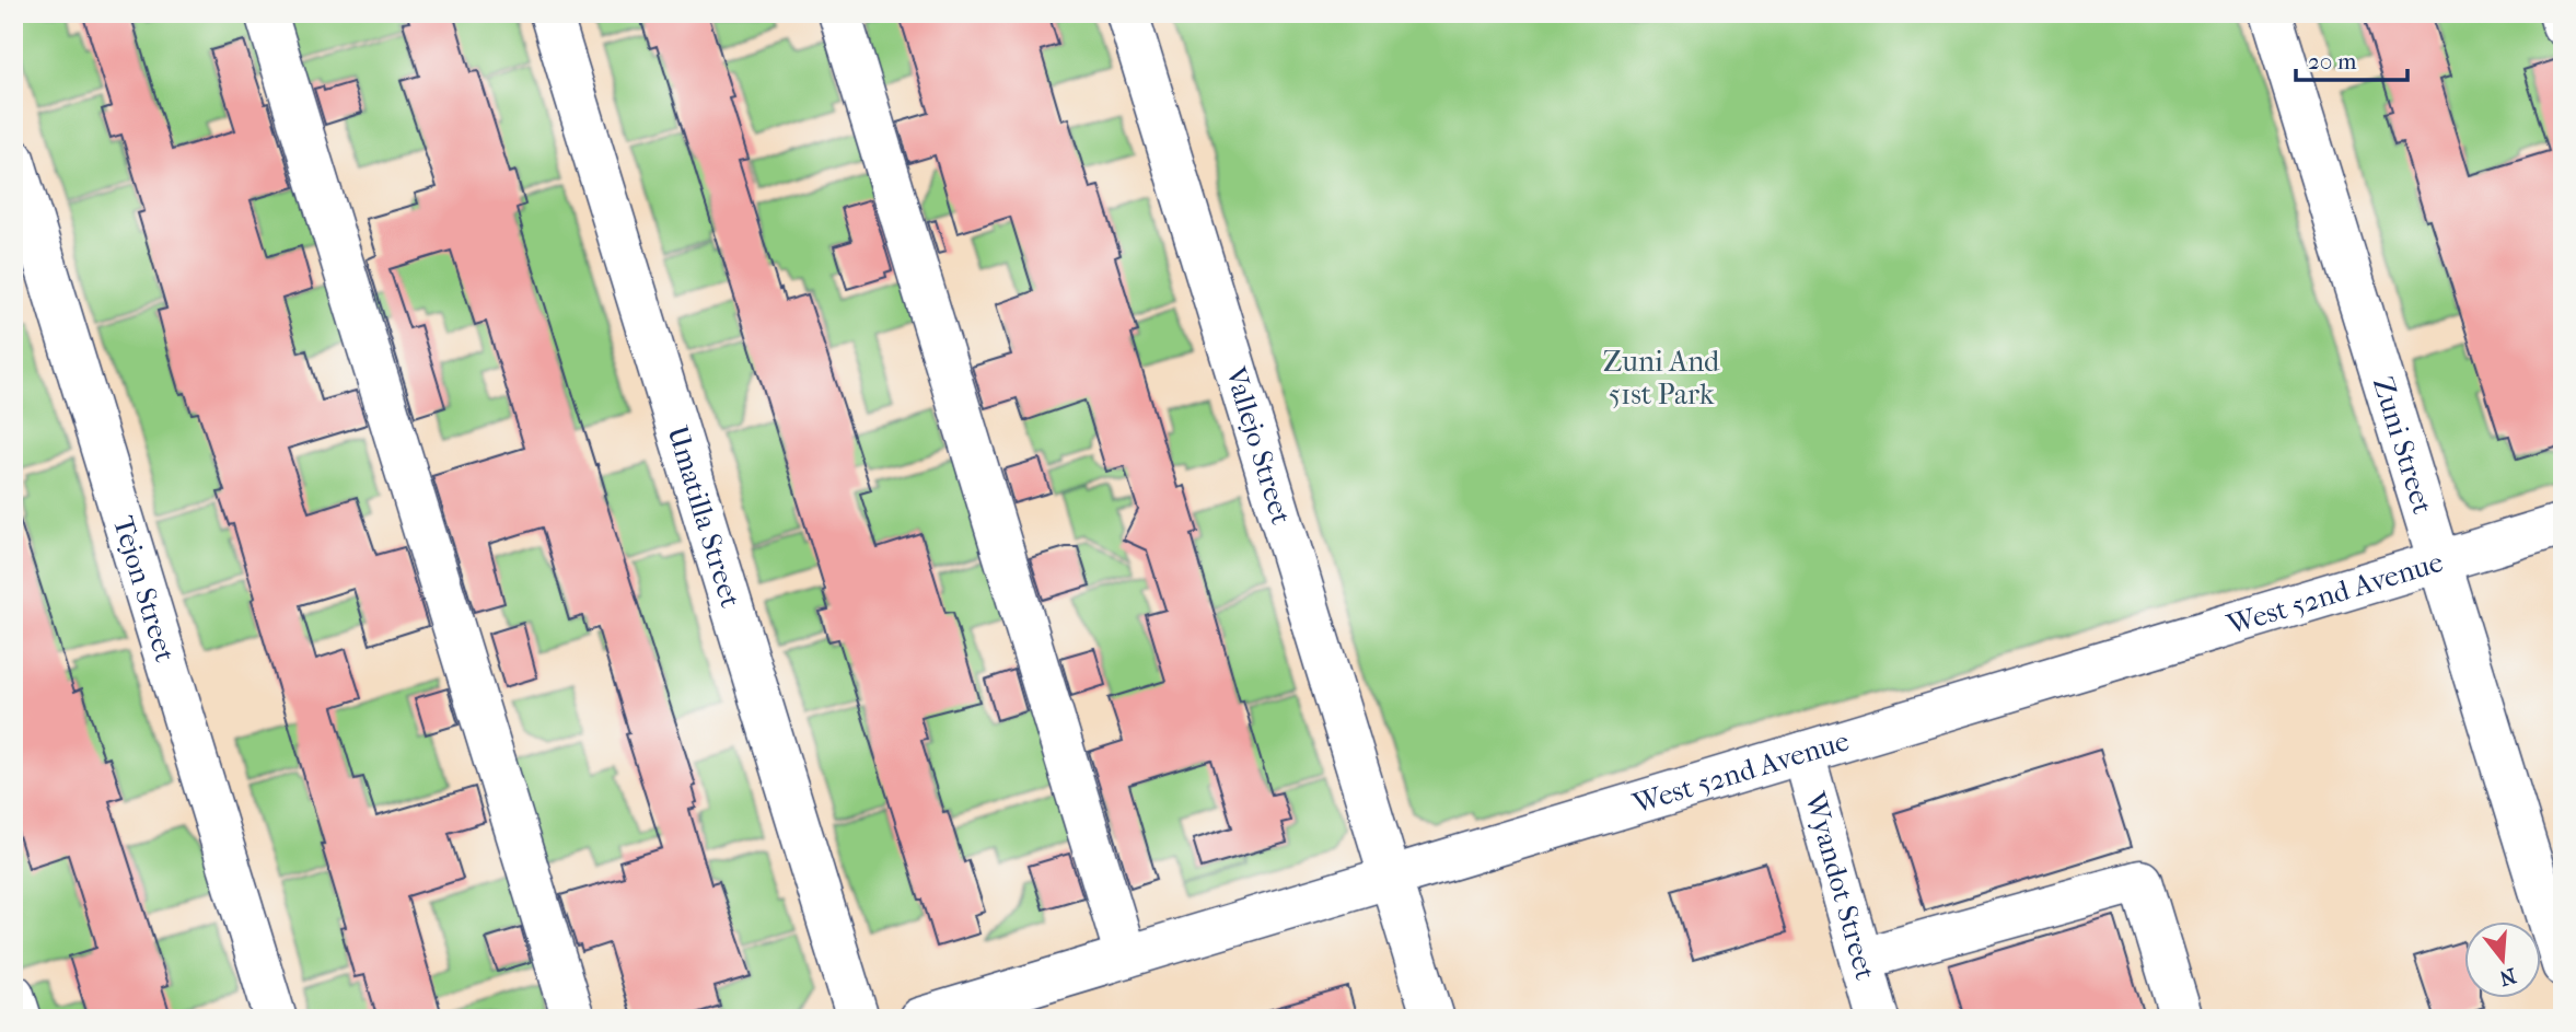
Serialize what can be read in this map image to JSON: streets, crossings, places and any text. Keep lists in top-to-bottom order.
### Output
{
  "streets": {
    "street": [
      "Vallejo Street",
      "Zuni Street",
      "Umatilla Street",
      "Tejon Street",
      "West 52nd Avenue",
      "Wyandot Street"
    ]
  },
  "crossings": [
    ["Vallejo Street", "West 52nd Avenue"],
    ["Zuni Street", "West 52nd Avenue"],
    ["West 52nd Avenue", "Wyandot Street"]
  ],
  "parks": ["Zuni And 51st Park"],
  "scale_bar": "20 m",
  "north": "bottom"
}
